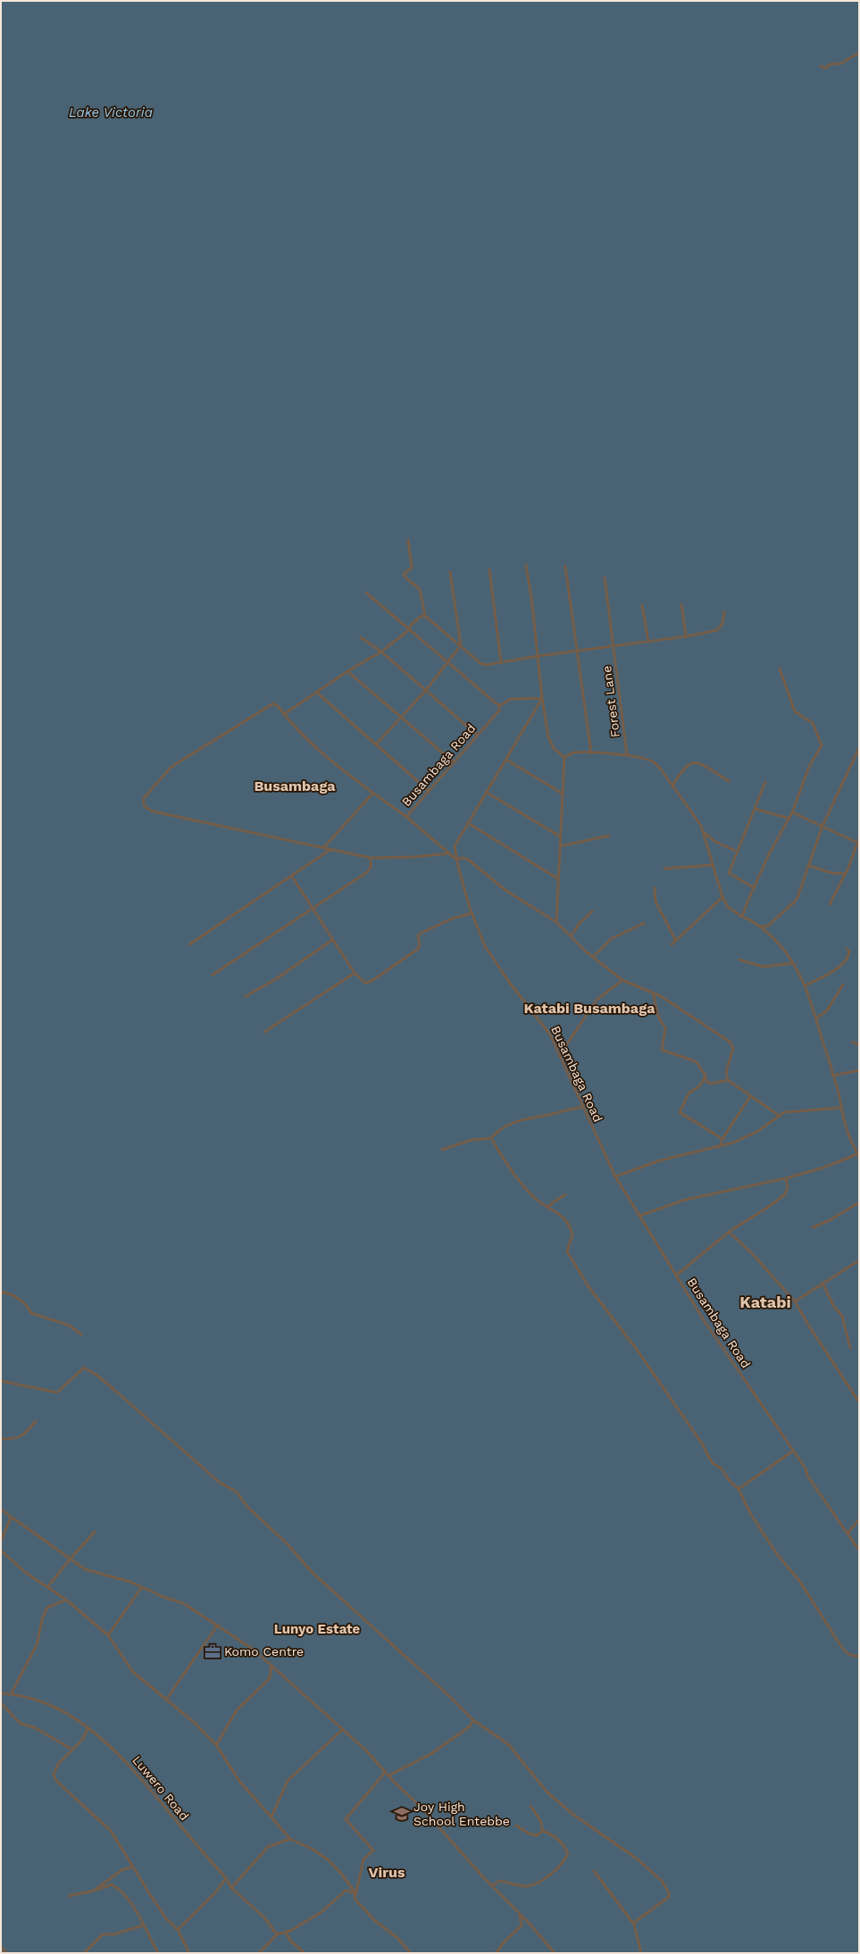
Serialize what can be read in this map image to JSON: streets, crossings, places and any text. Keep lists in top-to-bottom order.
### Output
{
  "streets": {
    "street": ["Forest Lane", "Busambaga Road", "Luwero Road"]
  },
  "districts": [
    "Busambaga",
    "Katabi Busambaga",
    "Katabi",
    "Lunyo Estate",
    "Virus"
  ],
  "water": ["Lake Victoria"],
  "places": {
    "office": ["Komo Centre"],
    "school or university": ["Joy High School Entebbe"]
  }
}
